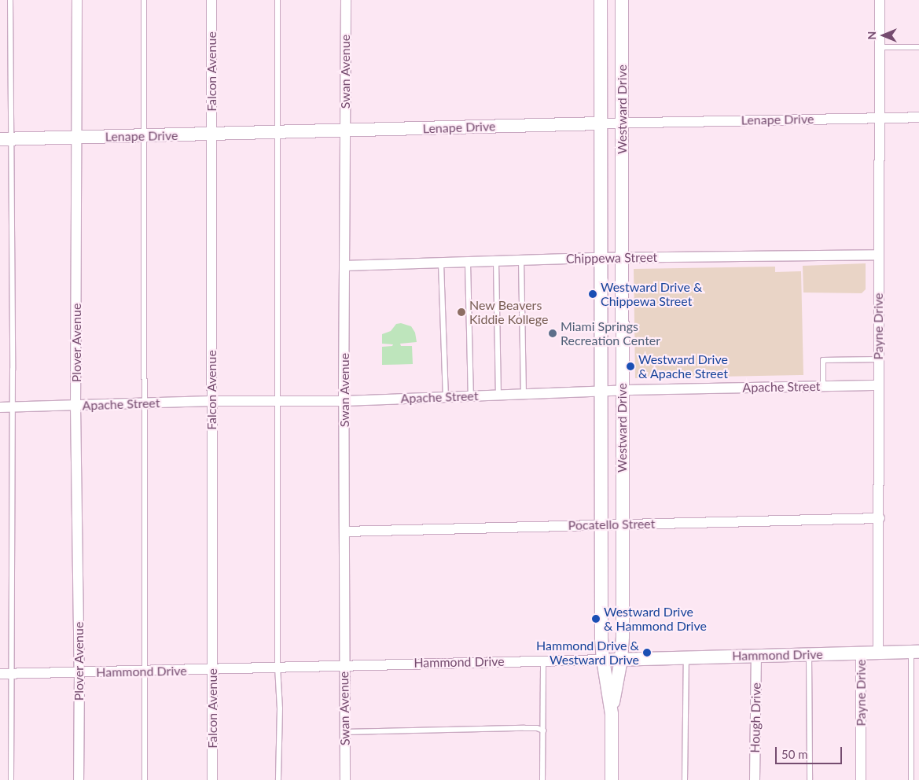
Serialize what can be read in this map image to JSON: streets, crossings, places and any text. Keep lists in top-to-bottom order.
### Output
{
  "streets": {
    "street": [
      "Falcon Avenue",
      "Swan Avenue",
      "Westward Drive",
      "Lenape Drive",
      "Chippewa Street",
      "Payne Drive",
      "Plover Avenue",
      "Apache Street",
      "Pocatello Street",
      "Hammond Drive",
      "Hough Drive"
    ]
  },
  "crossings": [
    ["Falcon Avenue", "Lenape Drive"],
    ["Falcon Avenue", "Apache Street"],
    ["Falcon Avenue", "Hammond Drive"],
    ["Swan Avenue", "Lenape Drive"],
    ["Swan Avenue", "Chippewa Street"],
    ["Swan Avenue", "Apache Street"],
    ["Swan Avenue", "Pocatello Street"],
    ["Swan Avenue", "Hammond Drive"],
    ["Westward Drive", "Lenape Drive"],
    ["Westward Drive", "Chippewa Street"],
    ["Westward Drive", "Apache Street"],
    ["Westward Drive", "Pocatello Street"],
    ["Westward Drive", "Hammond Drive"],
    ["Lenape Drive", "Payne Drive"],
    ["Lenape Drive", "Plover Avenue"],
    ["Chippewa Street", "Payne Drive"],
    ["Payne Drive", "Apache Street"],
    ["Payne Drive", "Pocatello Street"],
    ["Payne Drive", "Hammond Drive"],
    ["Plover Avenue", "Apache Street"],
    ["Plover Avenue", "Hammond Drive"],
    ["Hammond Drive", "Hough Drive"]
  ],
  "places": [
    "Westward Drive & Chippewa Street",
    "New Beavers Kiddie Kollege",
    "Miami Springs Recreation Center",
    "Westward Drive & Apache Street",
    "Westward Drive & Hammond Drive",
    "Hammond Drive & Westward Drive"
  ],
  "scale_bar": "50 m",
  "north": "left"
}
